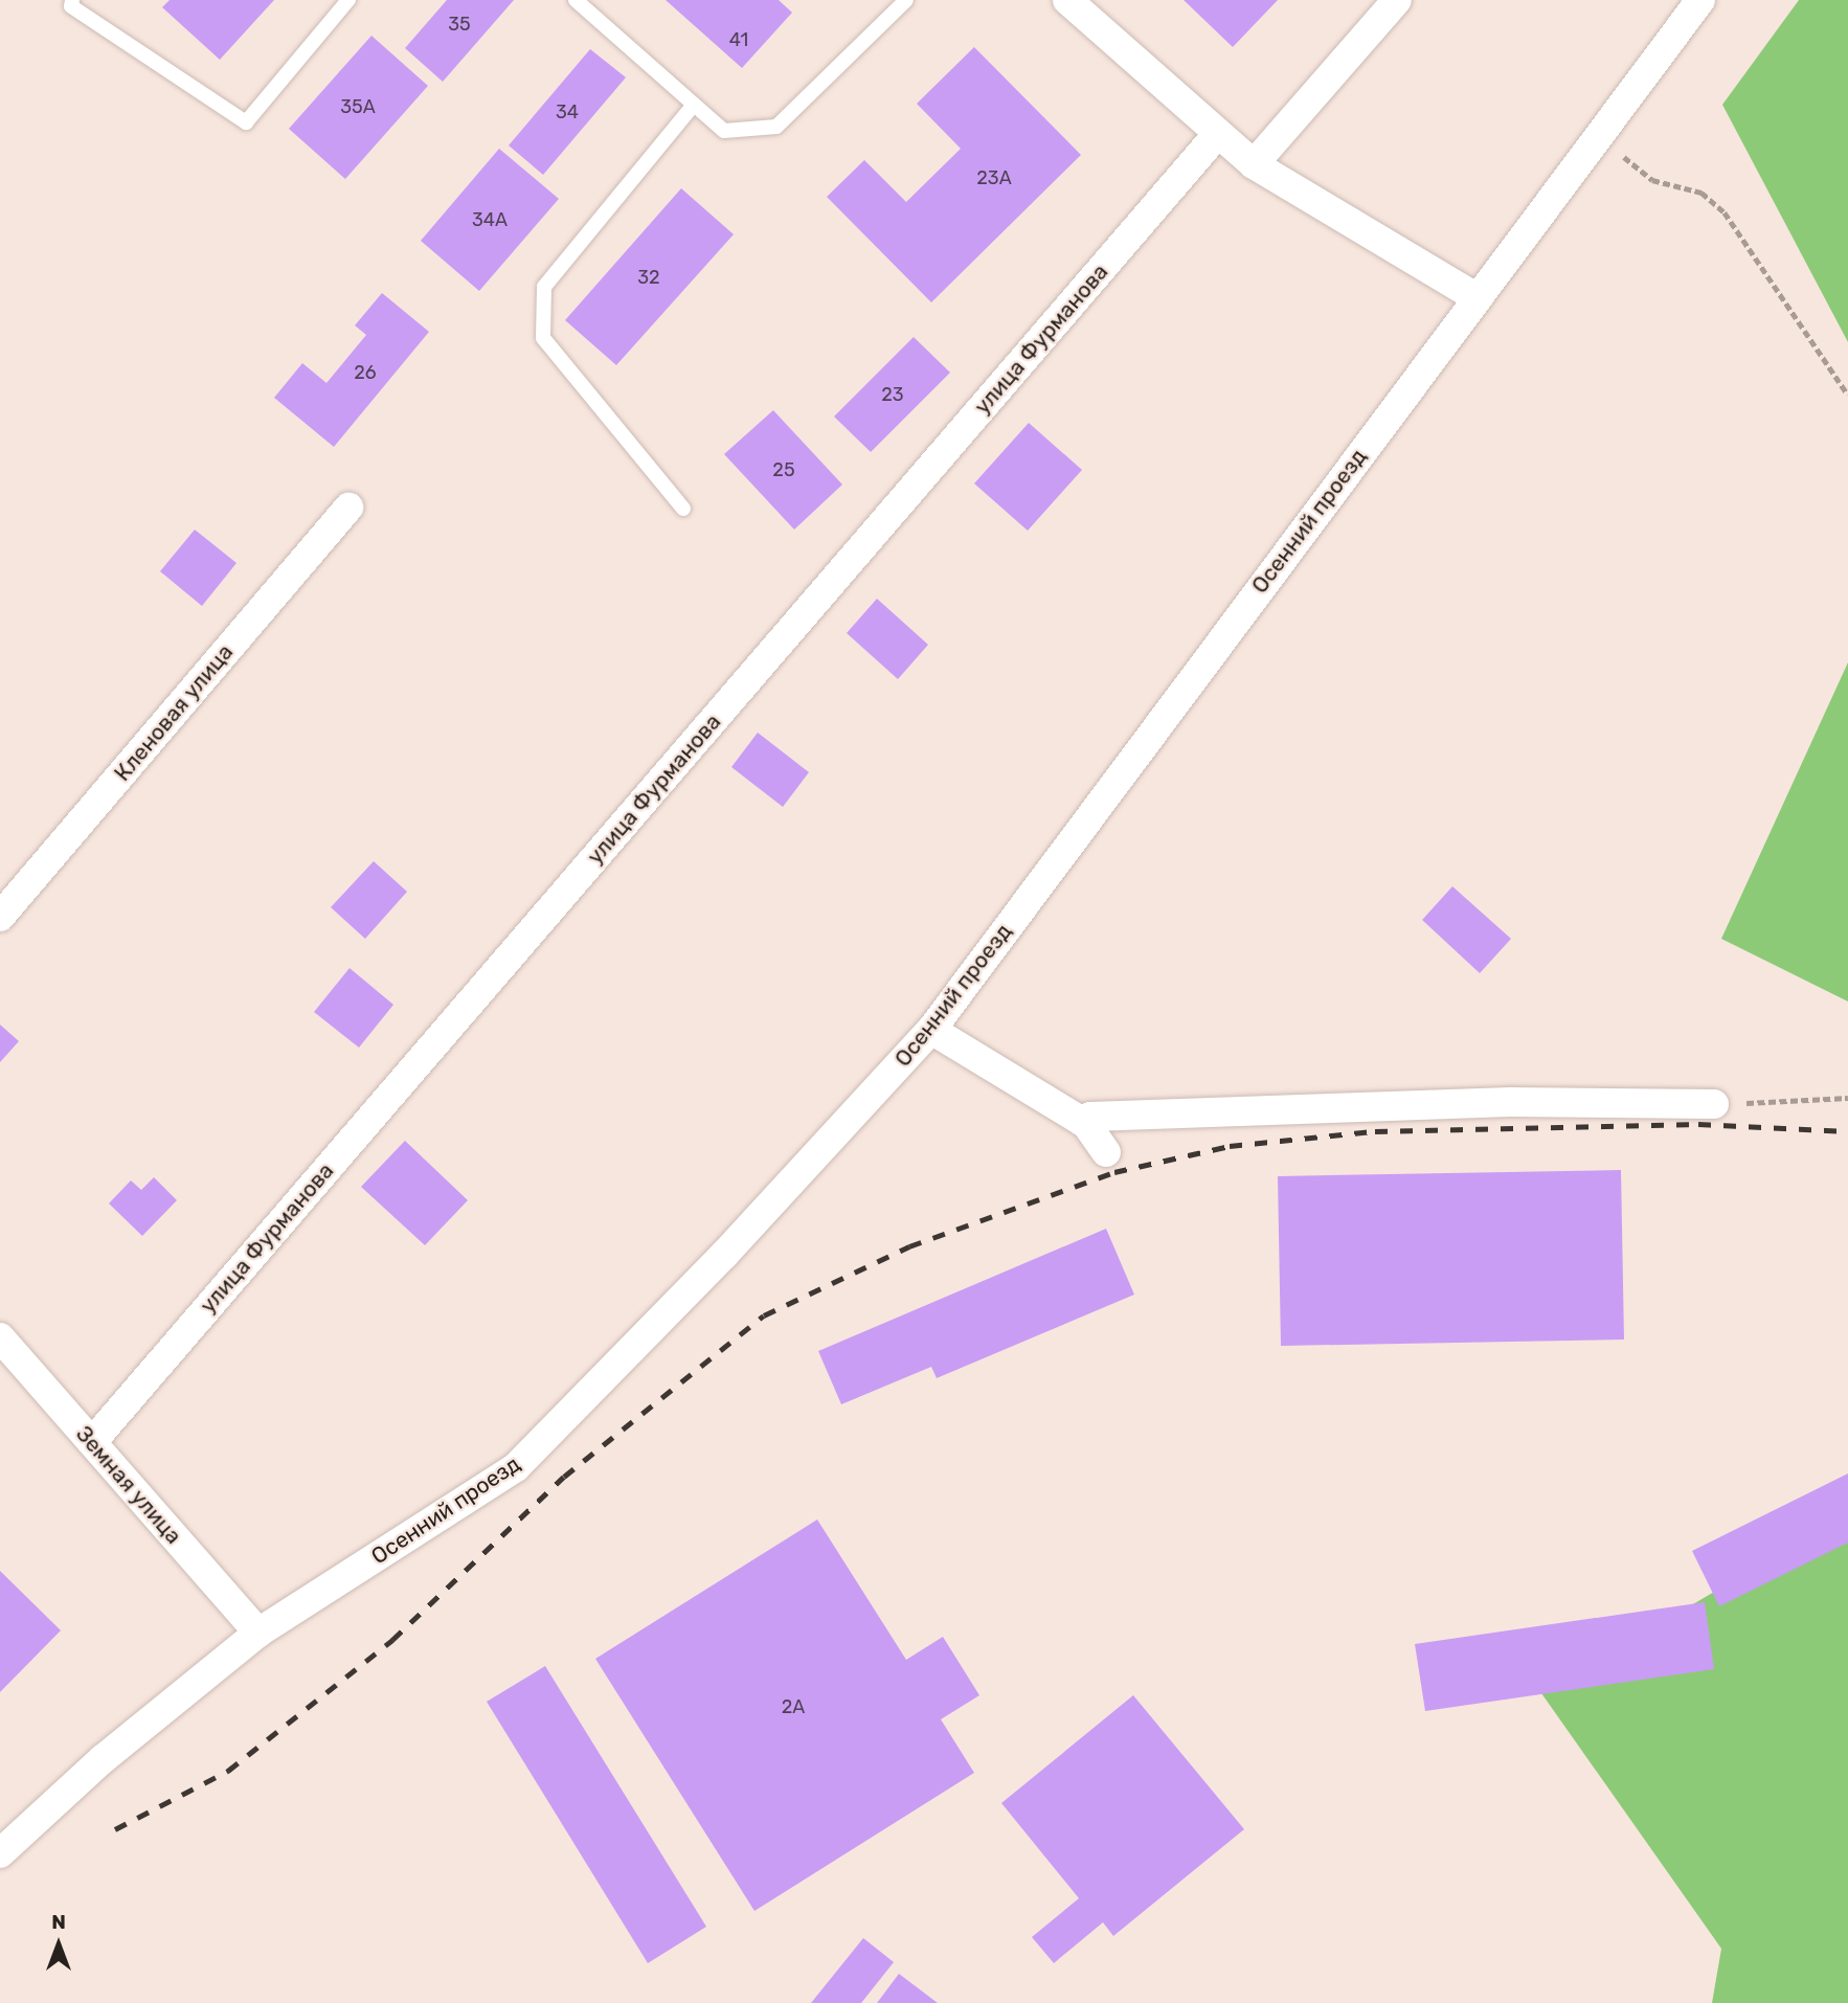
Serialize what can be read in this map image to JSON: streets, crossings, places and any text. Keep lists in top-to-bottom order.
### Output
{
  "streets": {
    "street": [
      "улица Фурманова",
      "Осенний проезд",
      "Кленовая улица",
      "Земная улица"
    ]
  },
  "crossings": [
    ["улица Фурманова", "Земная улица"],
    ["Осенний проезд", "Земная улица"]
  ],
  "house_numbers": [
    "35",
    "41",
    "35А",
    "34",
    "23А",
    "34А",
    "32",
    "26",
    "23",
    "25",
    "2А"
  ],
  "north": "top"
}
